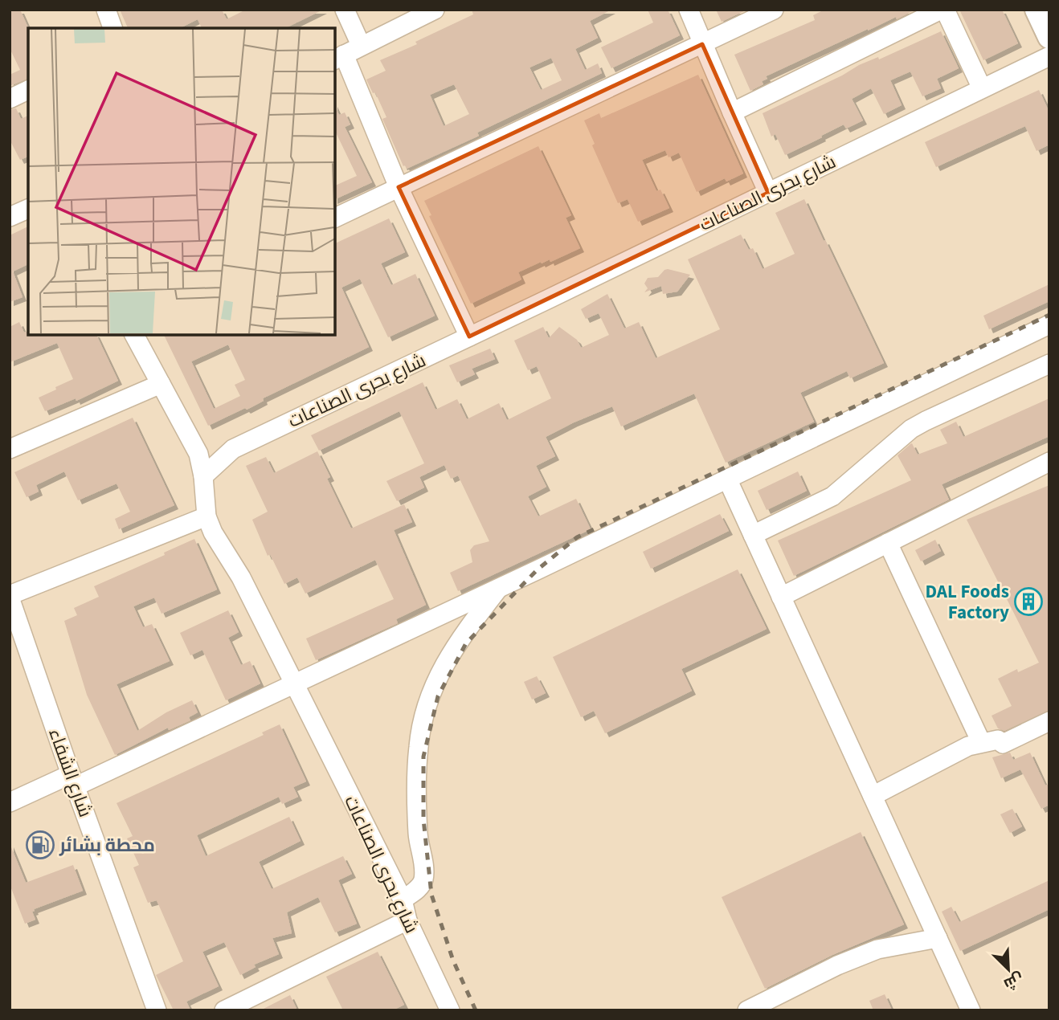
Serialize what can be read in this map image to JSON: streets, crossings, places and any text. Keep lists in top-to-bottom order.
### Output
{
  "streets": {
    "street": ["شارع بحرى الصناعات", "شارع الشفاء"]
  },
  "places": {
    "building": ["DAL Foods Factory"],
    "fuel station": ["محطة بشائر"]
  },
  "north": "bottom right"
}
